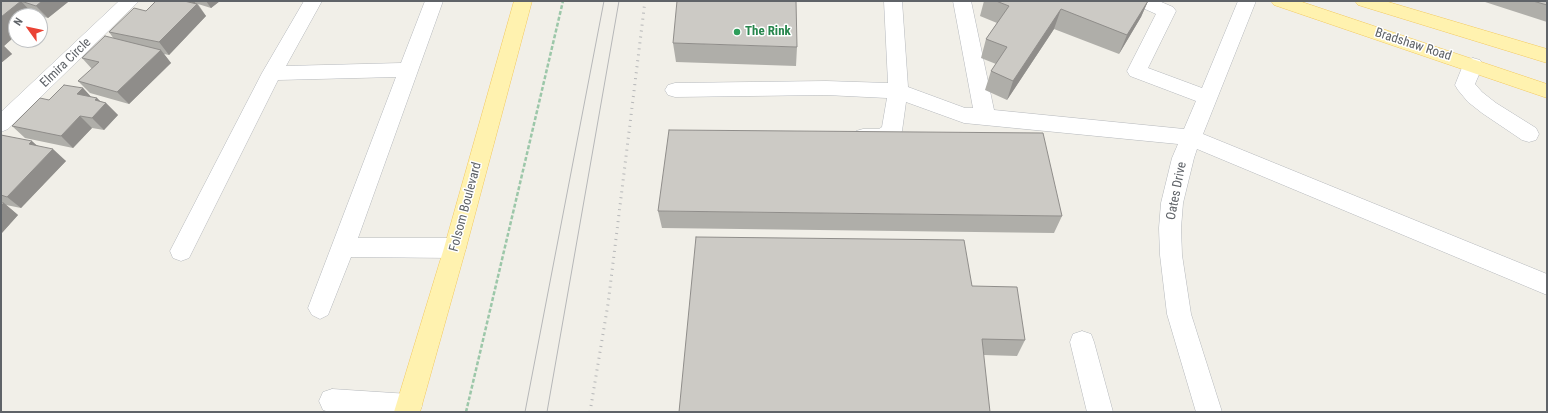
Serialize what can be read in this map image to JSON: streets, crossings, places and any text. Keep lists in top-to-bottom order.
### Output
{
  "streets": {
    "main road": ["Bradshaw Road", "Folsom Boulevard"],
    "street": ["Elmira Circle", "Oates Drive"]
  },
  "places": ["The Rink"],
  "north": "top left"
}
